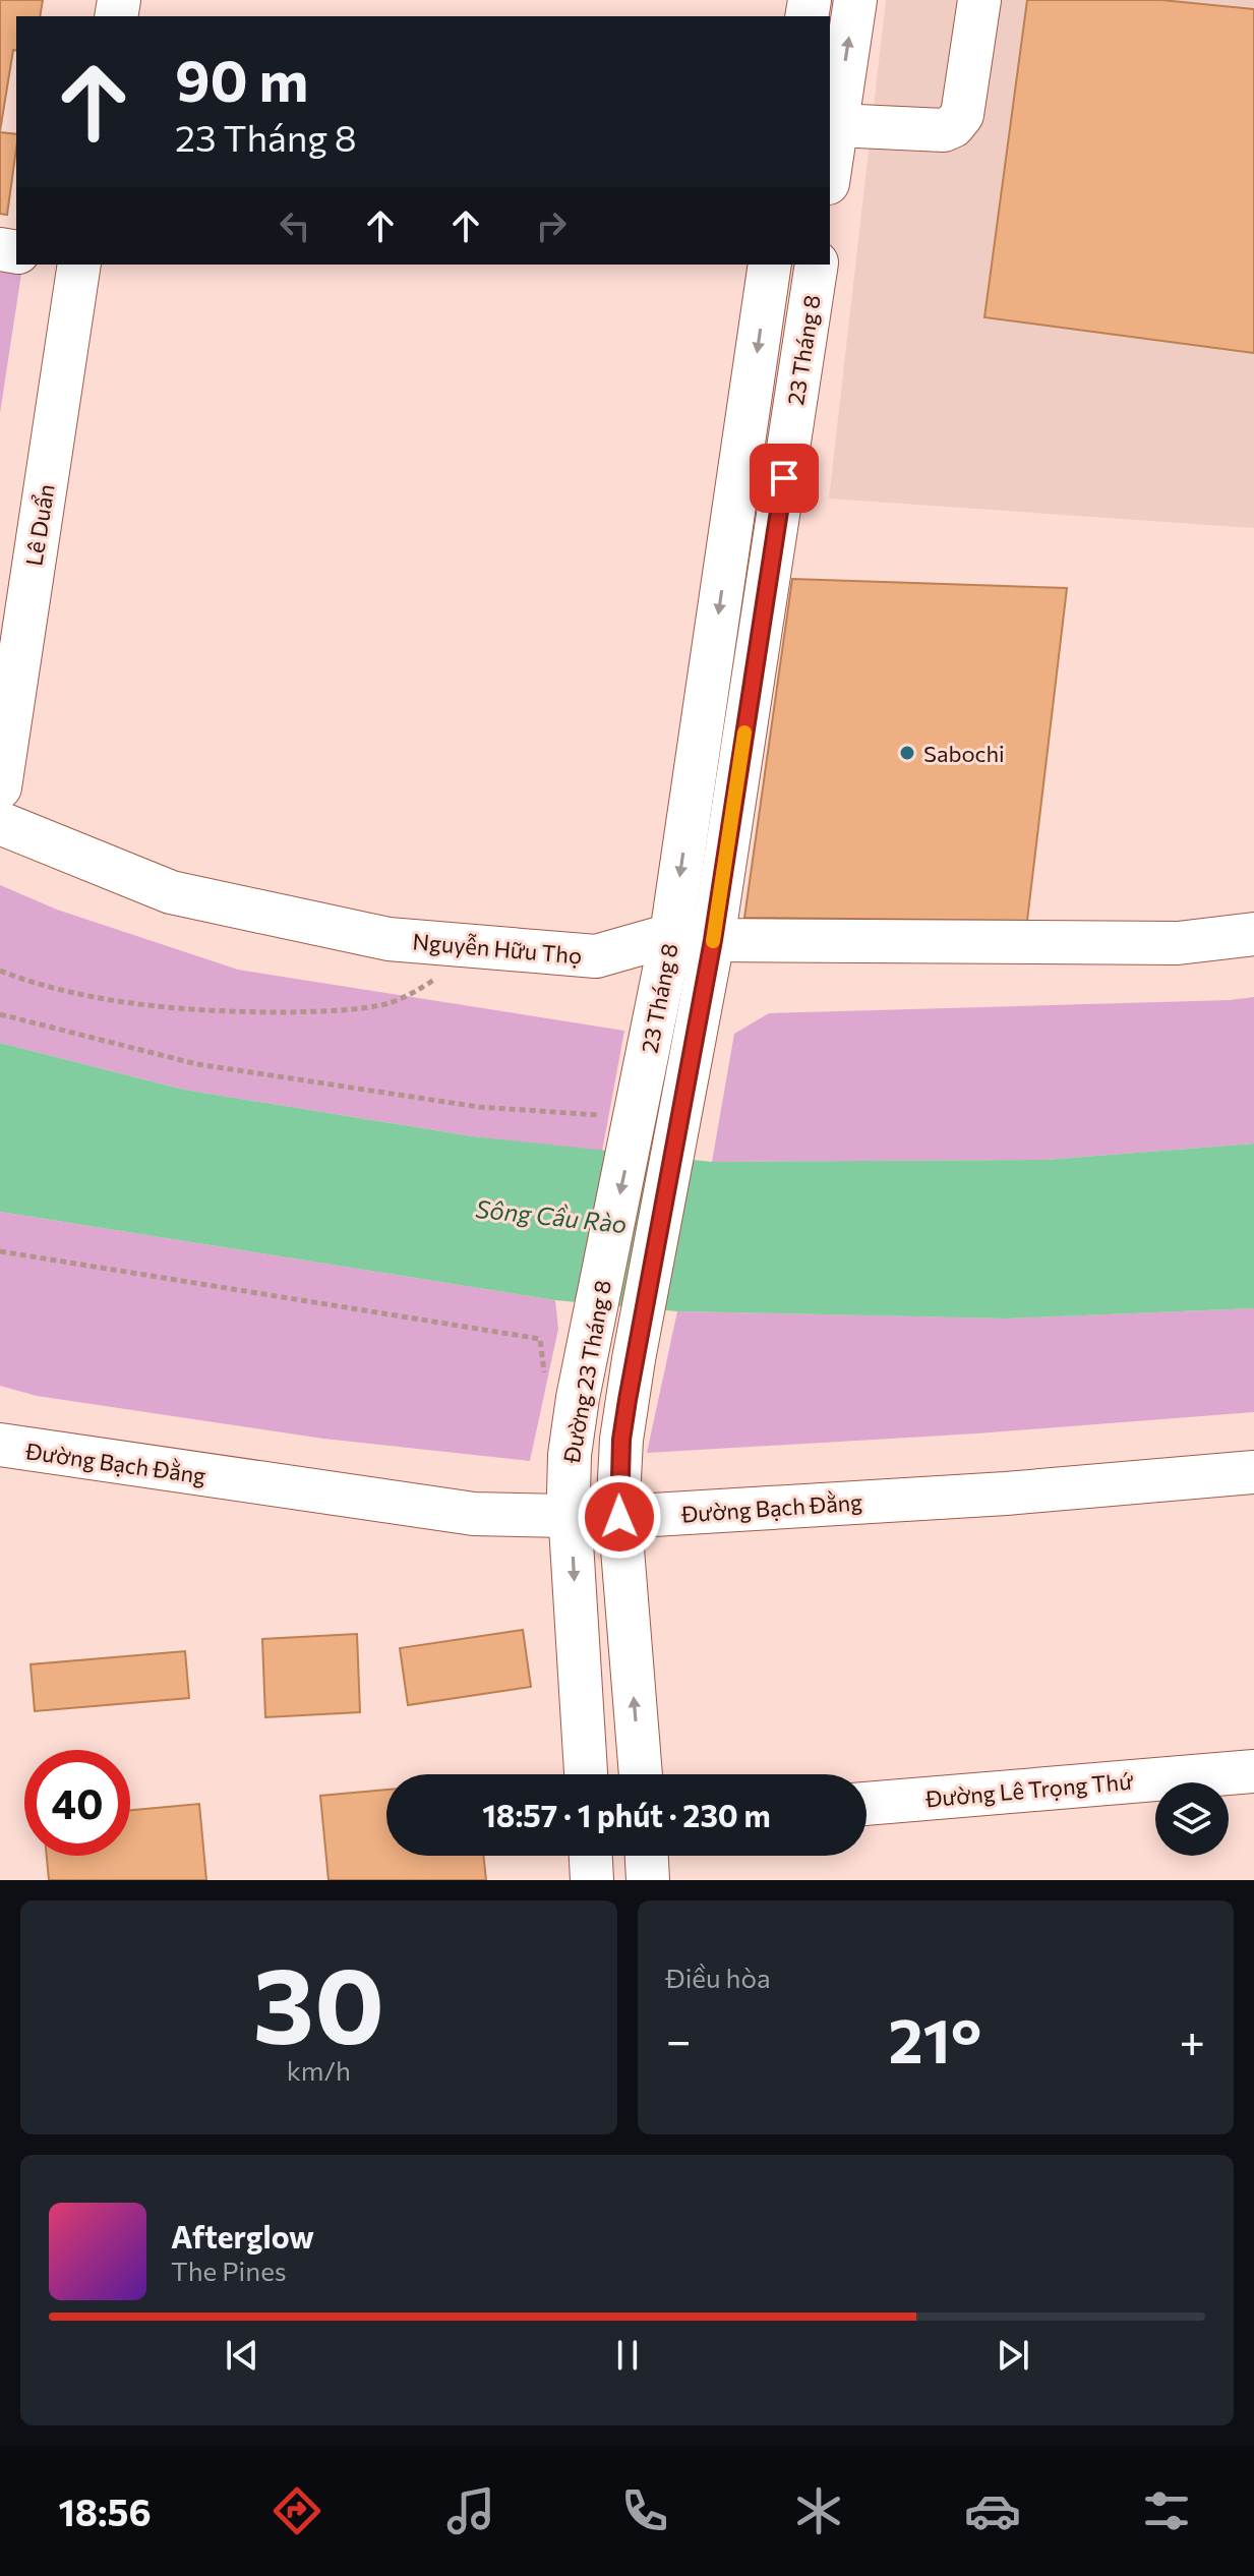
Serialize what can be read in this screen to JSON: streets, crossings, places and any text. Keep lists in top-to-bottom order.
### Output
{
  "streets": {
    "street": [
      "23 Tháng 8",
      "Lê Duẩn",
      "Nguyễn Hữu Thọ",
      "Đường 23 Tháng 8",
      "Đường Bạch Đằng",
      "Đường Lê Trọng Thứ"
    ]
  },
  "crossings": [
    ["23 Tháng 8", "Nguyễn Hữu Thọ"],
    ["23 Tháng 8", "Đường 23 Tháng 8"],
    ["Đường 23 Tháng 8", "Đường Bạch Đằng"]
  ],
  "water": ["Sông Cầu Rào"],
  "places": ["Sabochi"],
  "page": {
    "turn": ["90 m", "23 Tháng 8"],
    "limit": "40",
    "trip": "18:57 · 1 phút · 230 m",
    "tile": [
      ["30", "km/h"],
      "Điều hòa"
    ],
    "heat": ["−", "21°", "+"],
    "song": ["Afterglow", "The Pines"],
    "tabs": "18:56"
  }
}
